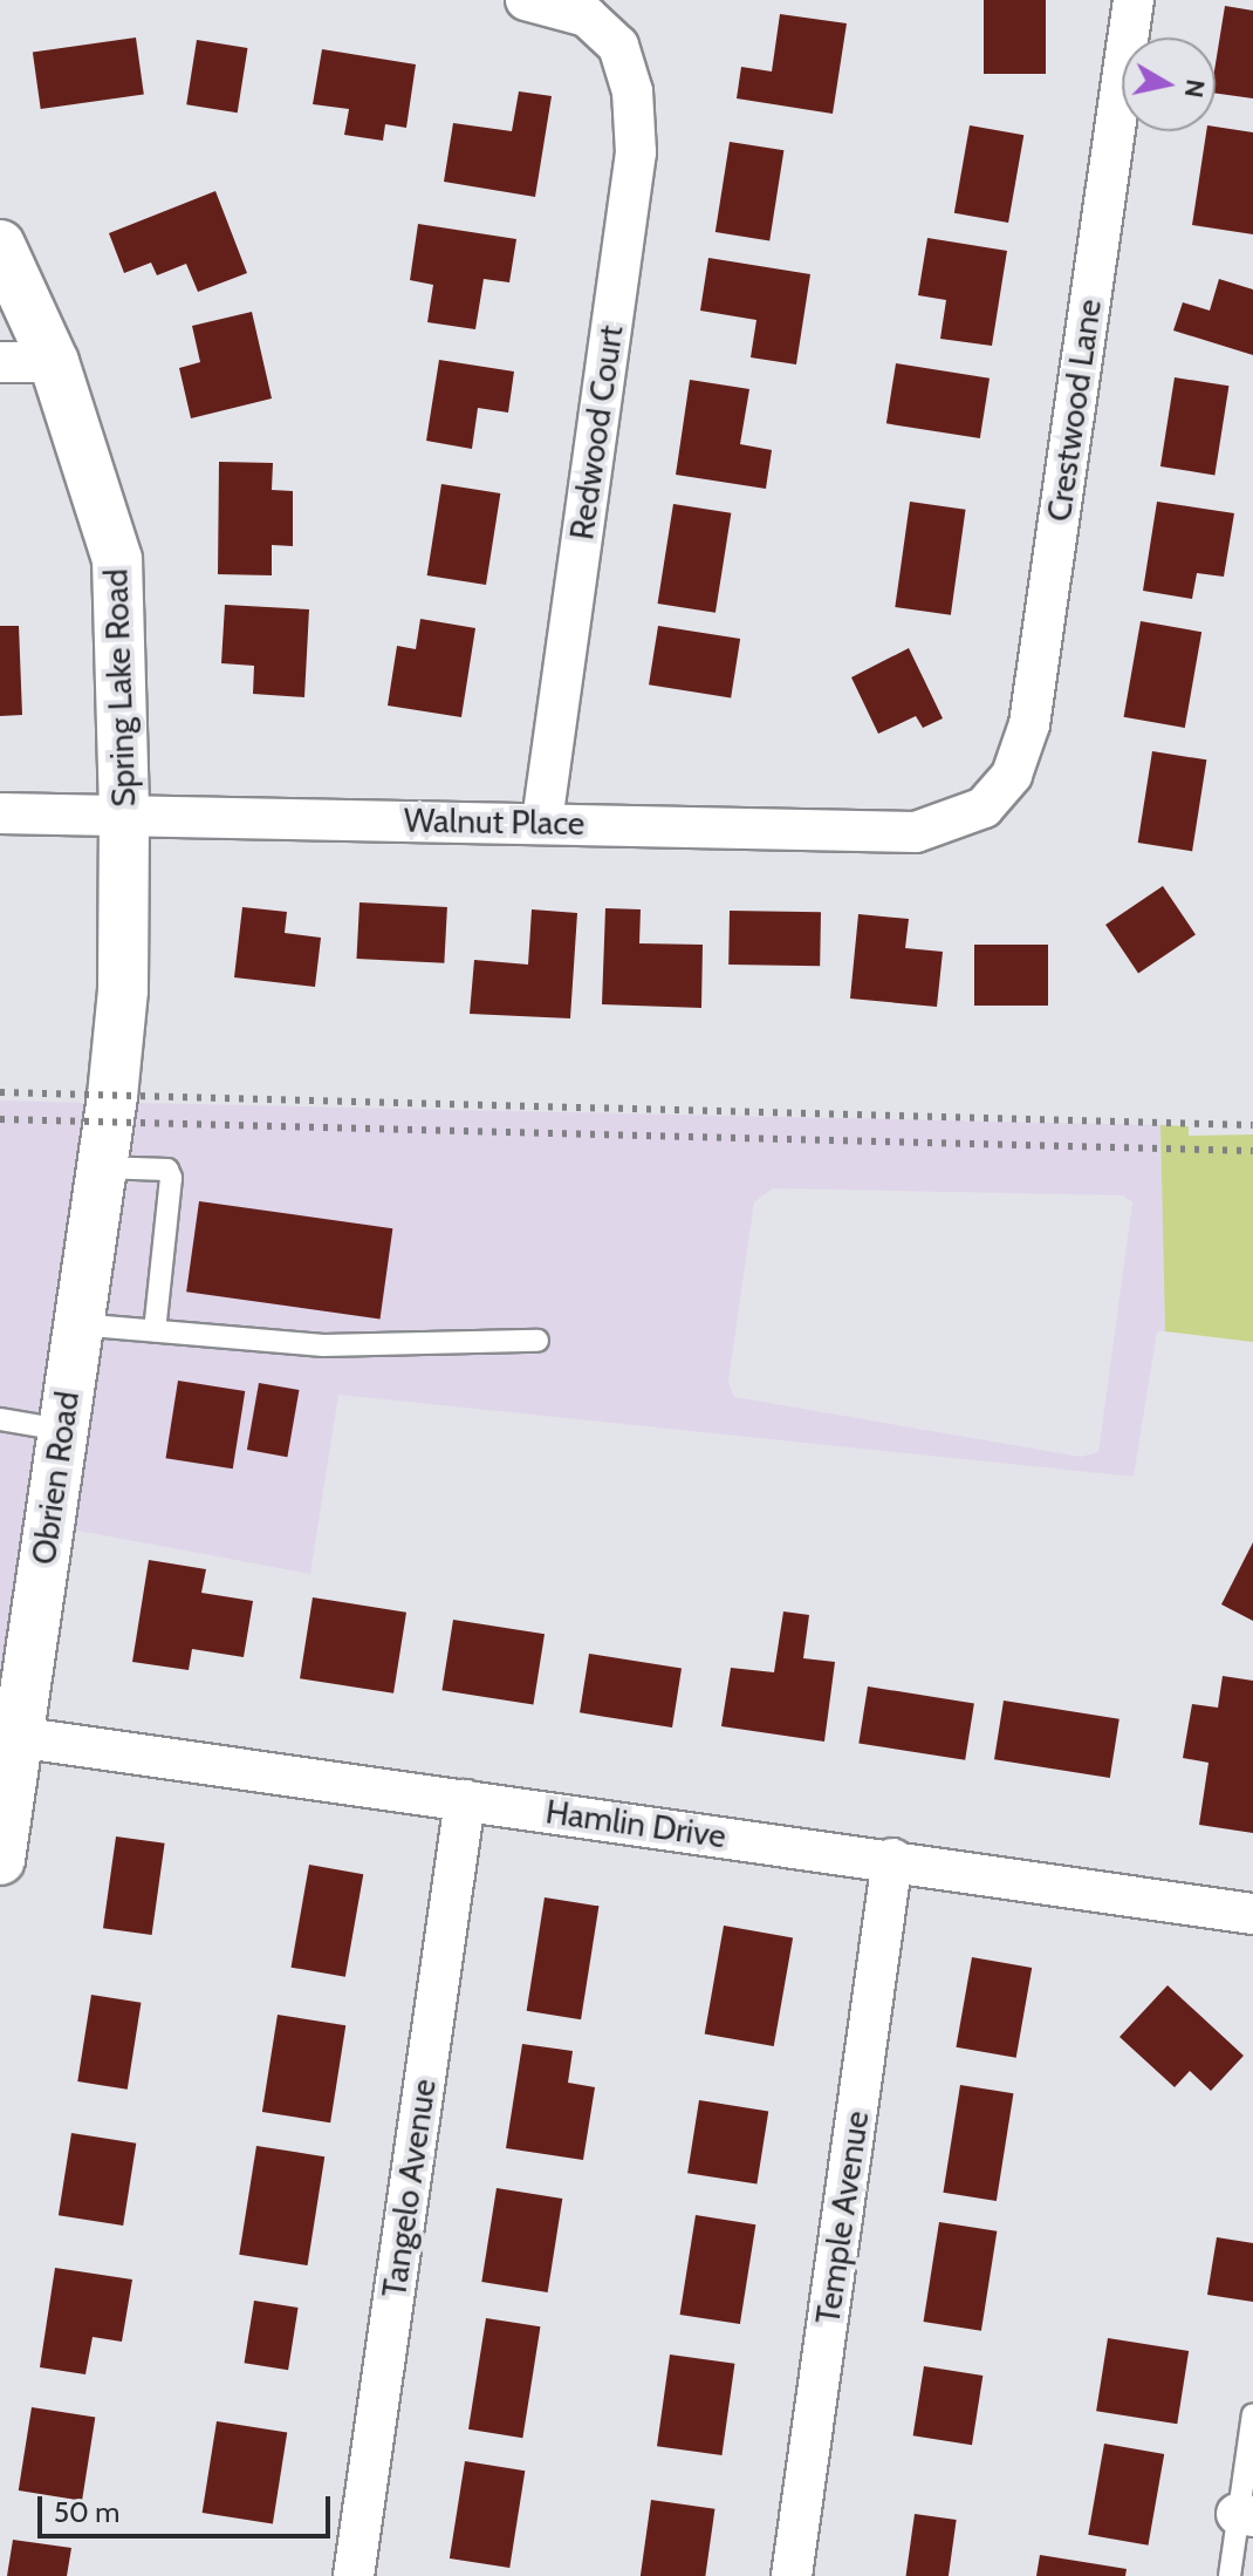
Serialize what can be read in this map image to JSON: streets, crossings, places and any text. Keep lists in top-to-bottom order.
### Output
{
  "streets": {
    "street": [
      "Crestwood Lane",
      "Redwood Court",
      "Spring Lake Road",
      "Walnut Place",
      "Obrien Road",
      "Hamlin Drive",
      "Tangelo Avenue",
      "Temple Avenue"
    ]
  },
  "crossings": [
    ["Crestwood Lane", "Walnut Place"],
    ["Redwood Court", "Walnut Place"],
    ["Spring Lake Road", "Walnut Place"],
    ["Spring Lake Road", "Obrien Road"],
    ["Obrien Road", "Hamlin Drive"],
    ["Hamlin Drive", "Tangelo Avenue"],
    ["Hamlin Drive", "Temple Avenue"]
  ],
  "scale_bar": "50 m",
  "north": "right"
}
